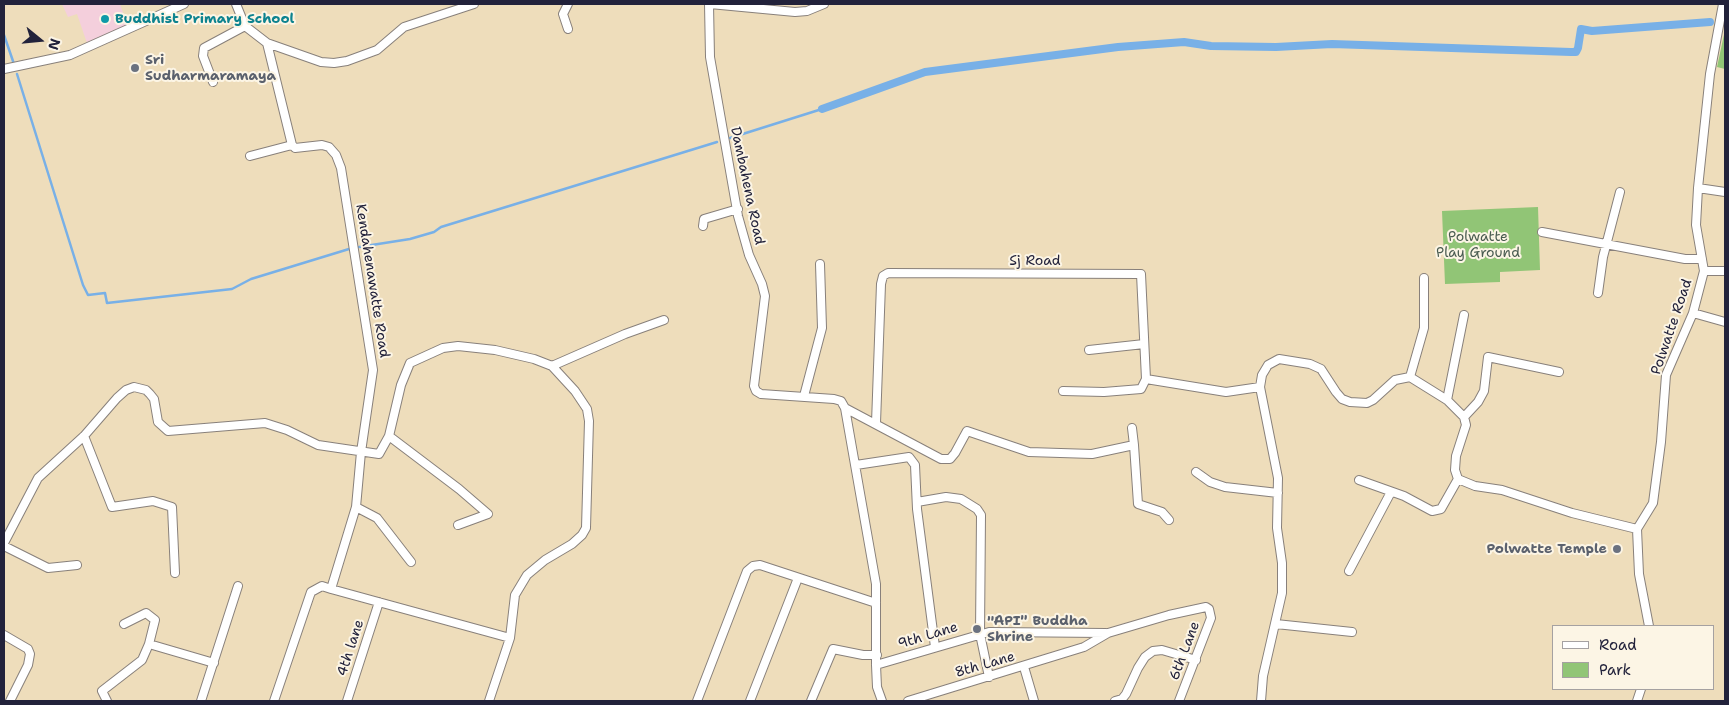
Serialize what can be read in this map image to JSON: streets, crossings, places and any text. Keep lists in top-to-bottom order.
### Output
{
  "streets": {
    "street": [
      "Dambahena Road",
      "Sj Road",
      "Kendahenawatte Road",
      "Polwatte Road",
      "9th Lane",
      "4th lane",
      "6th Lane",
      "8th Lane"
    ]
  },
  "crossings": [
    ["9th Lane", "8th Lane"],
    ["6th Lane", "8th Lane"]
  ],
  "parks": ["Polwatte Play Ground"],
  "places": [
    "Buddhist Primary School",
    "Sri Sudharmaramaya",
    "Polwatte Temple",
    "\"API\" Buddha Shrine"
  ],
  "legend": ["Road", "Park"],
  "north": "right"
}
